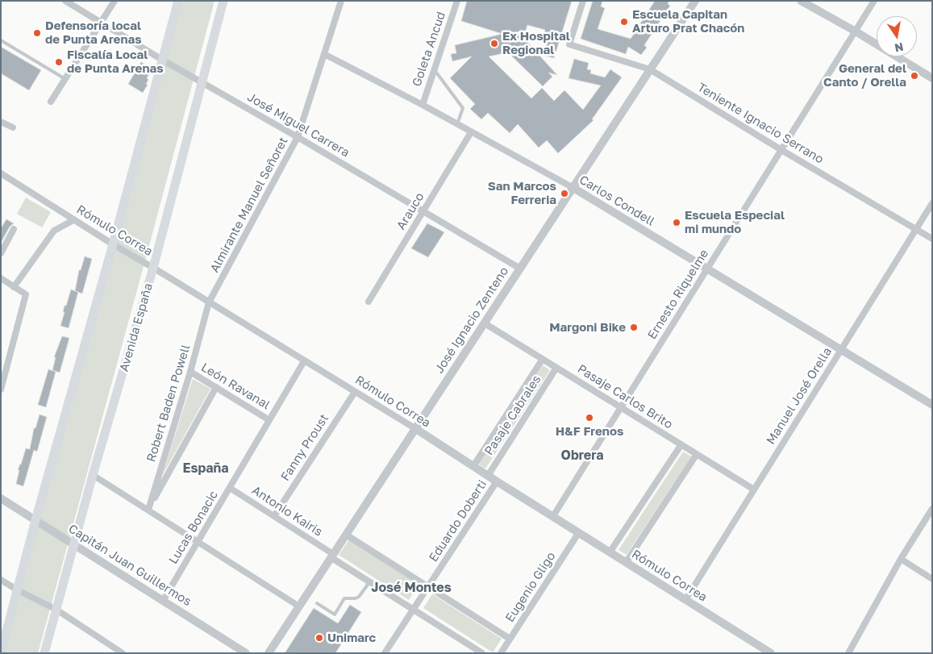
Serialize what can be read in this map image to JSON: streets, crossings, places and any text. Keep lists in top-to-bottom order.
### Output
{
  "streets": {
    "main road": ["Avenida España"],
    "street": [
      "Goleta Ancud",
      "Teniente Ignacio Serrano",
      "José Miguel Carrera",
      "Carlos Condell",
      "Almirante Manuel Señoret",
      "Arauco",
      "Rómulo Correa",
      "Ernesto Riquelme",
      "José Ignacio Zenteno",
      "León Ravanal",
      "Manuel José Orella",
      "Pasaje Carlos Brito",
      "Robert Baden Powell",
      "Pasaje Cabrales",
      "Fanny Proust",
      "Antonio Kairis",
      "Eduardo Doberti",
      "Lucas Bonacic",
      "Capitán Juan Guillermos",
      "Eugenio Gligo"
    ]
  },
  "crossings": [
    ["Goleta Ancud", "Carlos Condell"],
    ["Teniente Ignacio Serrano", "Ernesto Riquelme"],
    ["Teniente Ignacio Serrano", "José Ignacio Zenteno"],
    ["Teniente Ignacio Serrano", "Manuel José Orella"],
    ["José Miguel Carrera", "Almirante Manuel Señoret"],
    ["José Miguel Carrera", "Arauco"],
    ["José Miguel Carrera", "José Ignacio Zenteno"],
    ["José Miguel Carrera", "Avenida España"],
    ["Carlos Condell", "Almirante Manuel Señoret"],
    ["Carlos Condell", "Arauco"],
    ["Carlos Condell", "Ernesto Riquelme"],
    ["Carlos Condell", "José Ignacio Zenteno"],
    ["Carlos Condell", "Manuel José Orella"],
    ["Almirante Manuel Señoret", "Rómulo Correa"],
    ["Almirante Manuel Señoret", "Robert Baden Powell"],
    ["Rómulo Correa", "Ernesto Riquelme"],
    ["Rómulo Correa", "José Ignacio Zenteno"],
    ["Rómulo Correa", "Avenida España"],
    ["Rómulo Correa", "Manuel José Orella"],
    ["Rómulo Correa", "Robert Baden Powell"],
    ["Rómulo Correa", "Pasaje Cabrales"],
    ["Rómulo Correa", "Fanny Proust"],
    ["Rómulo Correa", "Eduardo Doberti"],
    ["Rómulo Correa", "Lucas Bonacic"],
    ["Rómulo Correa", "Eugenio Gligo"],
    ["Ernesto Riquelme", "Pasaje Carlos Brito"],
    ["José Ignacio Zenteno", "Pasaje Carlos Brito"],
    ["José Ignacio Zenteno", "Antonio Kairis"],
    ["Avenida España", "Capitán Juan Guillermos"],
    ["León Ravanal", "Robert Baden Powell"],
    ["León Ravanal", "Lucas Bonacic"],
    ["Manuel José Orella", "Pasaje Carlos Brito"],
    ["Pasaje Carlos Brito", "Pasaje Cabrales"],
    ["Fanny Proust", "Antonio Kairis"],
    ["Antonio Kairis", "Eduardo Doberti"],
    ["Antonio Kairis", "Lucas Bonacic"],
    ["Lucas Bonacic", "Capitán Juan Guillermos"]
  ],
  "districts": ["Obrera", "España", "José Montes"],
  "places": [
    "Escuela Capitan Arturo Prat Chacón",
    "Defensoría local de Punta Arenas",
    "Ex Hospital Regional",
    "Fiscalía Local de Punta Arenas",
    "General del Canto / Orella",
    "San Marcos Ferreria",
    "Escuela Especial mi mundo",
    "Margoni Bike",
    "H&F Frenos",
    "Unimarc"
  ],
  "north": "bottom"
}
